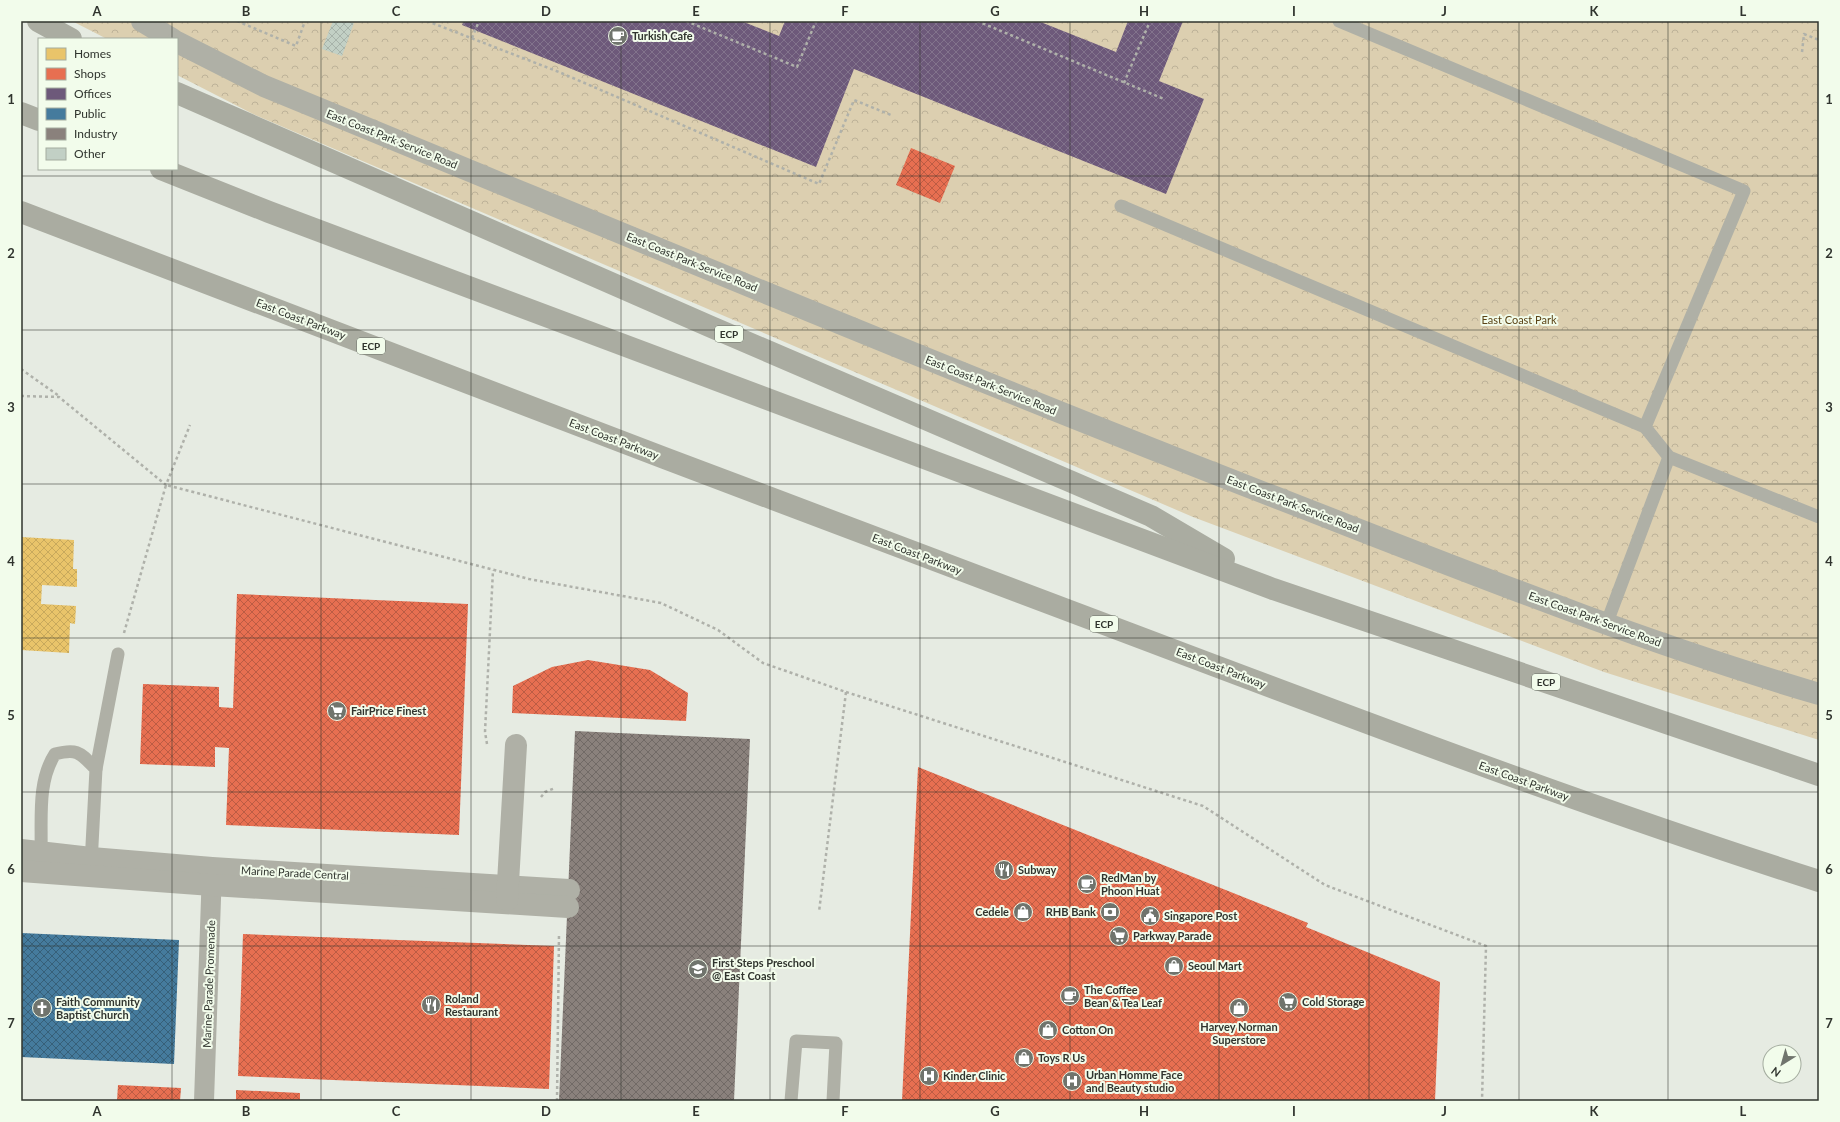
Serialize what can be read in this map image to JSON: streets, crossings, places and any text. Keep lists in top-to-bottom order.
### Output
{
  "streets": {
    "highway": ["East Coast Parkway", "ECP"],
    "street": ["East Coast Park Service Road", "Marine Parade Central", "Marine Parade Promenade"]
  },
  "crossings": [
    ["Marine Parade Central", "Marine Parade Promenade"]
  ],
  "parks": ["East Coast Park"],
  "places": {
    "cafe": ["Turkish Cafe", "RedMan by Phoon Huat", "The Coffee Bean & Tea Leaf"],
    "supermarket": ["FairPrice Finest", "Parkway Parade", "Cold Storage"],
    "restaurant": ["Subway", "Roland Restaurant"],
    "shop": [
      "Cedele",
      "Seoul Mart",
      "Harvey Norman Superstore",
      "Cotton On",
      "Toys R Us"
    ],
    "bank": ["RHB Bank"],
    "public building": ["Singapore Post"],
    "school or university": ["First Steps Preschool @ East Coast"],
    "church": ["Faith Community Baptist Church"],
    "hospital": ["Kinder Clinic", "Urban Homme Face and Beauty studio"]
  },
  "legend": [
    "Homes",
    "Shops",
    "Offices",
    "Public",
    "Industry",
    "Other"
  ],
  "north": "bottom left",
  "grid": {
    "columns": [
      "A",
      "B",
      "C",
      "D",
      "E",
      "F",
      "G",
      "H",
      "I",
      "J",
      "K",
      "L"
    ],
    "rows": [
      "1",
      "2",
      "3",
      "4",
      "5",
      "6",
      "7"
    ]
  }
}
